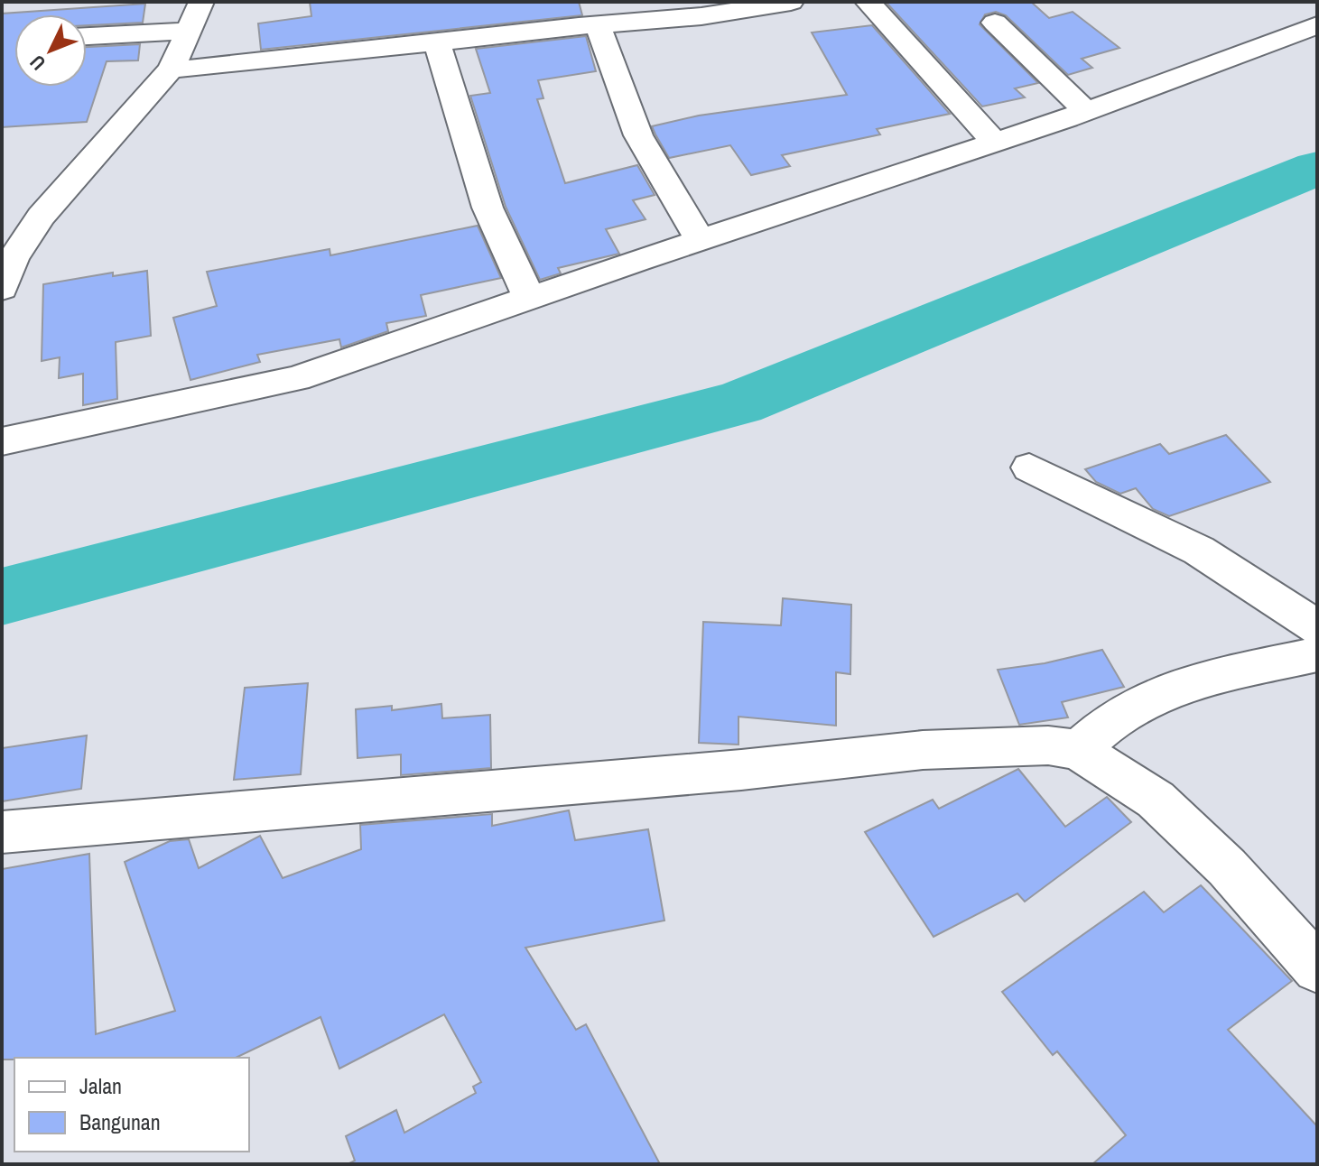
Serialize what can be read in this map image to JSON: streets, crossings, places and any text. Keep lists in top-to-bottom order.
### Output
{
  "legend": ["Jalan", "Bangunan"],
  "north": "bottom left"
}
